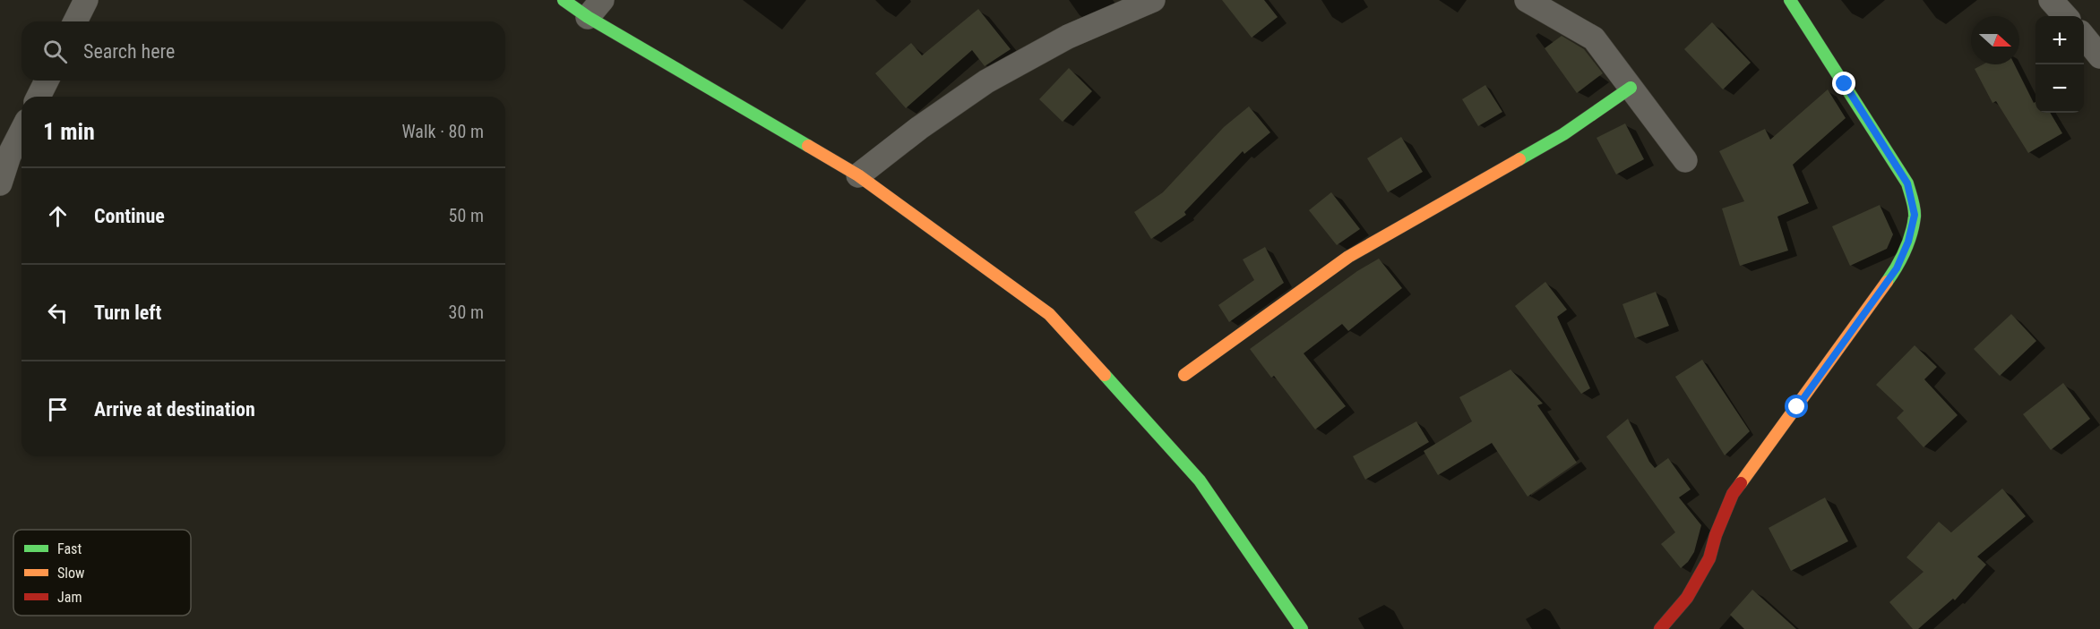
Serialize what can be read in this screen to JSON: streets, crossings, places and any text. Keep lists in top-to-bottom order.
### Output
{
  "legend": ["Fast", "Slow", "Jam"],
  "north": "right",
  "page": {
    "map_buttons": ["+", "−"],
    "search": "Search here",
    "heading": ["1 min", "Walk · 80 m"],
    "list": [
      ["Continue", "50 m"],
      ["Turn left", "30 m"],
      "Arrive at destination"
    ]
  }
}
